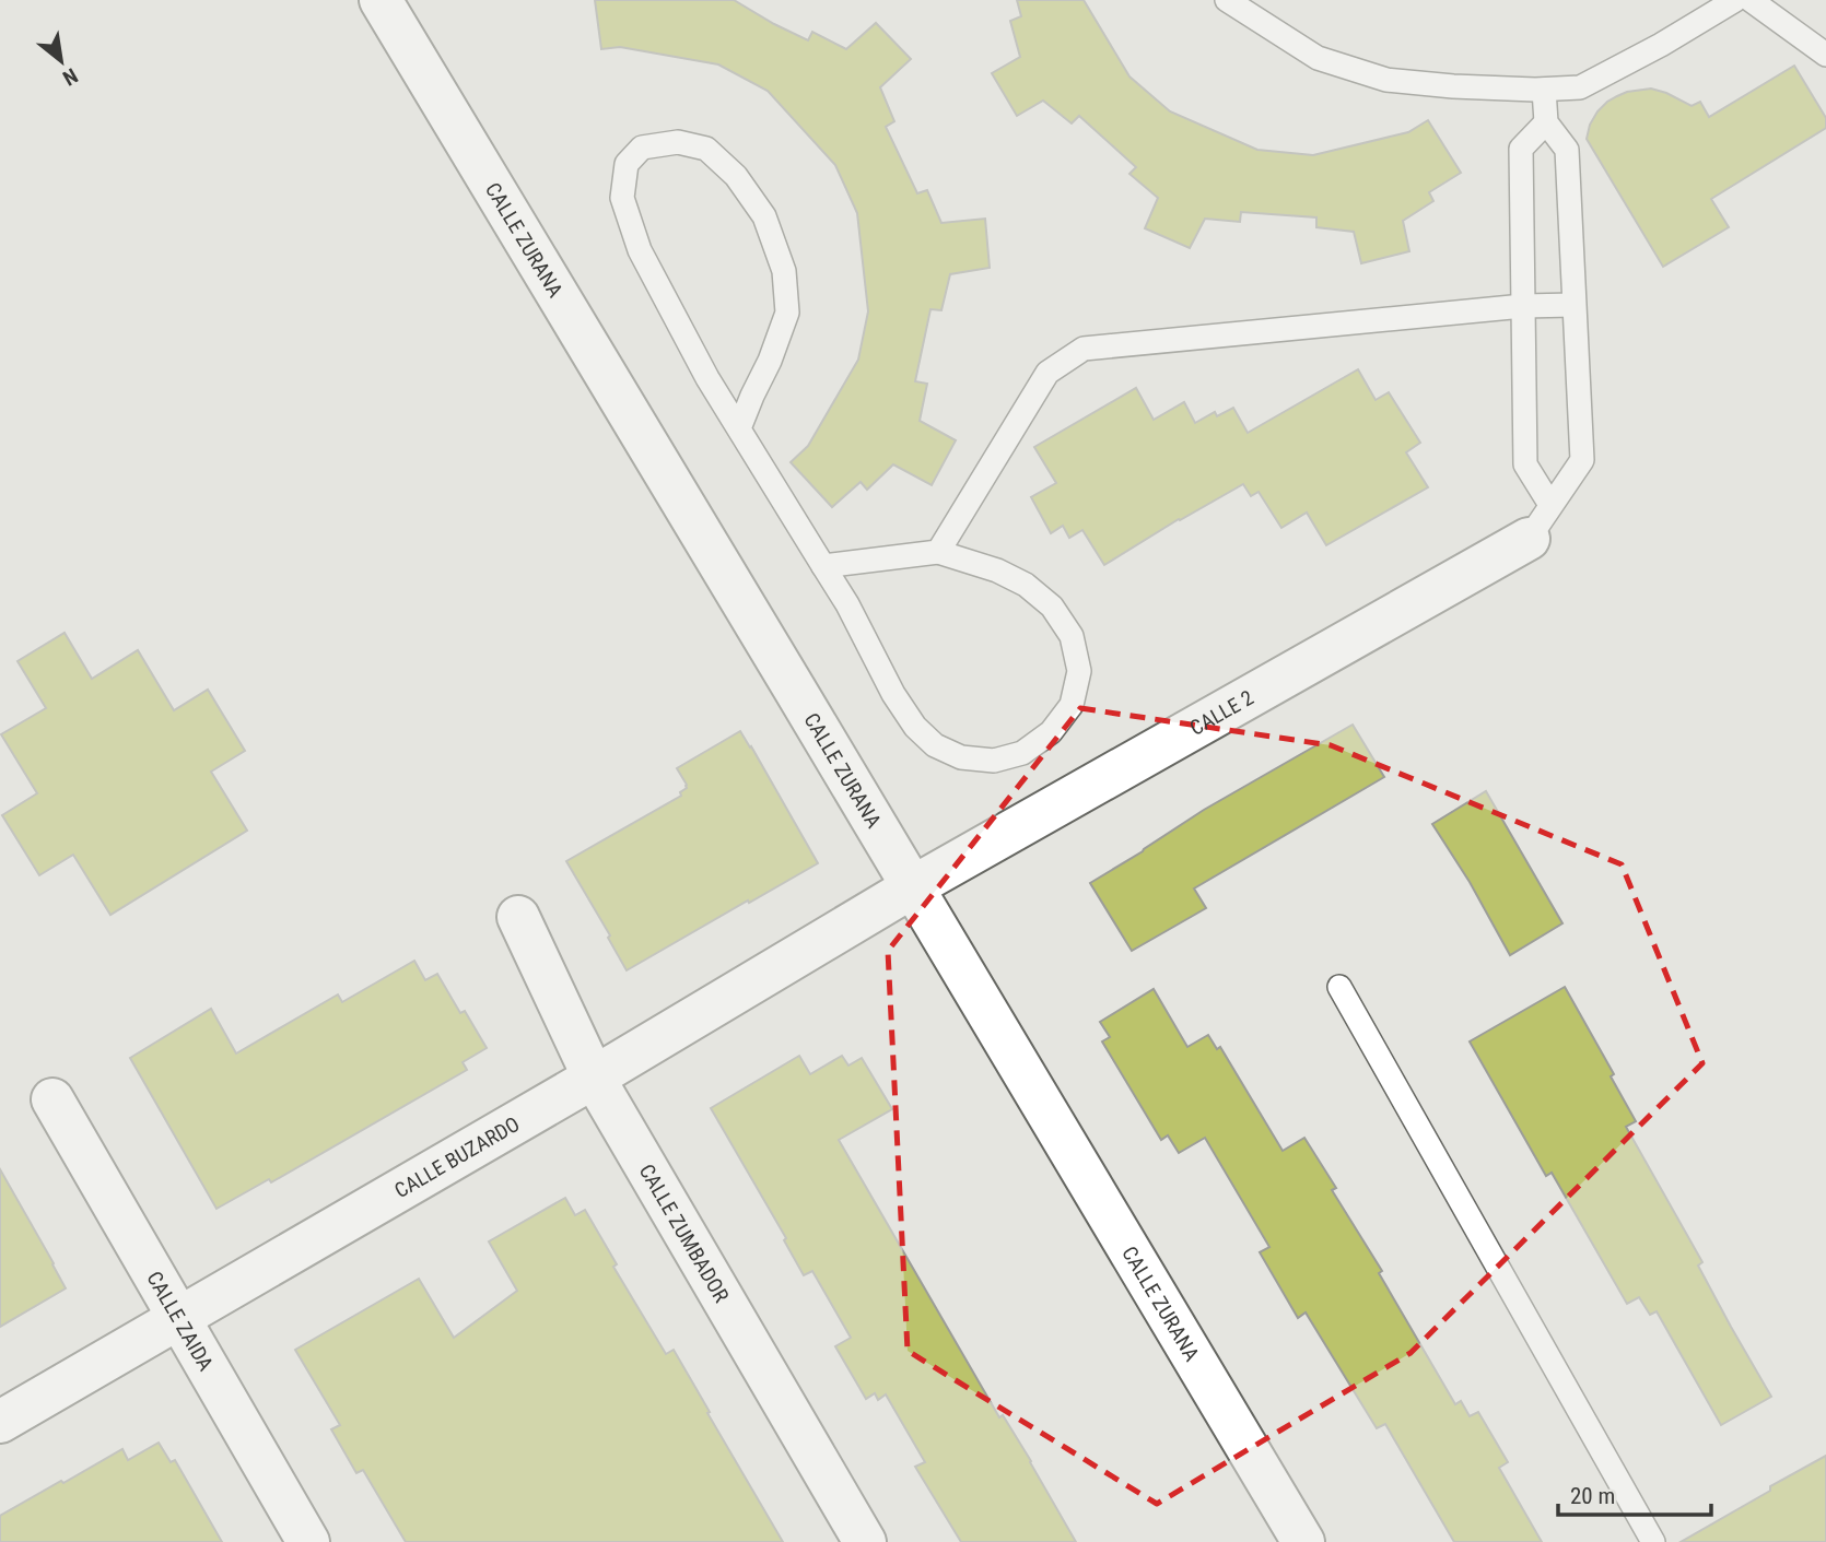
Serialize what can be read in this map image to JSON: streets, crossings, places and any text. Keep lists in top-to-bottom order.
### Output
{
  "streets": {
    "street": [
      "CALLE ZURANA",
      "CALLE 2",
      "CALLE BUZARDO",
      "CALLE ZUMBADOR",
      "CALLE ZAIDA"
    ]
  },
  "crossings": [
    ["CALLE ZURANA", "CALLE 2"],
    ["CALLE ZURANA", "CALLE BUZARDO"],
    ["CALLE 2", "CALLE BUZARDO"],
    ["CALLE BUZARDO", "CALLE ZUMBADOR"],
    ["CALLE BUZARDO", "CALLE ZAIDA"]
  ],
  "scale_bar": "20 m",
  "north": "bottom right"
}
